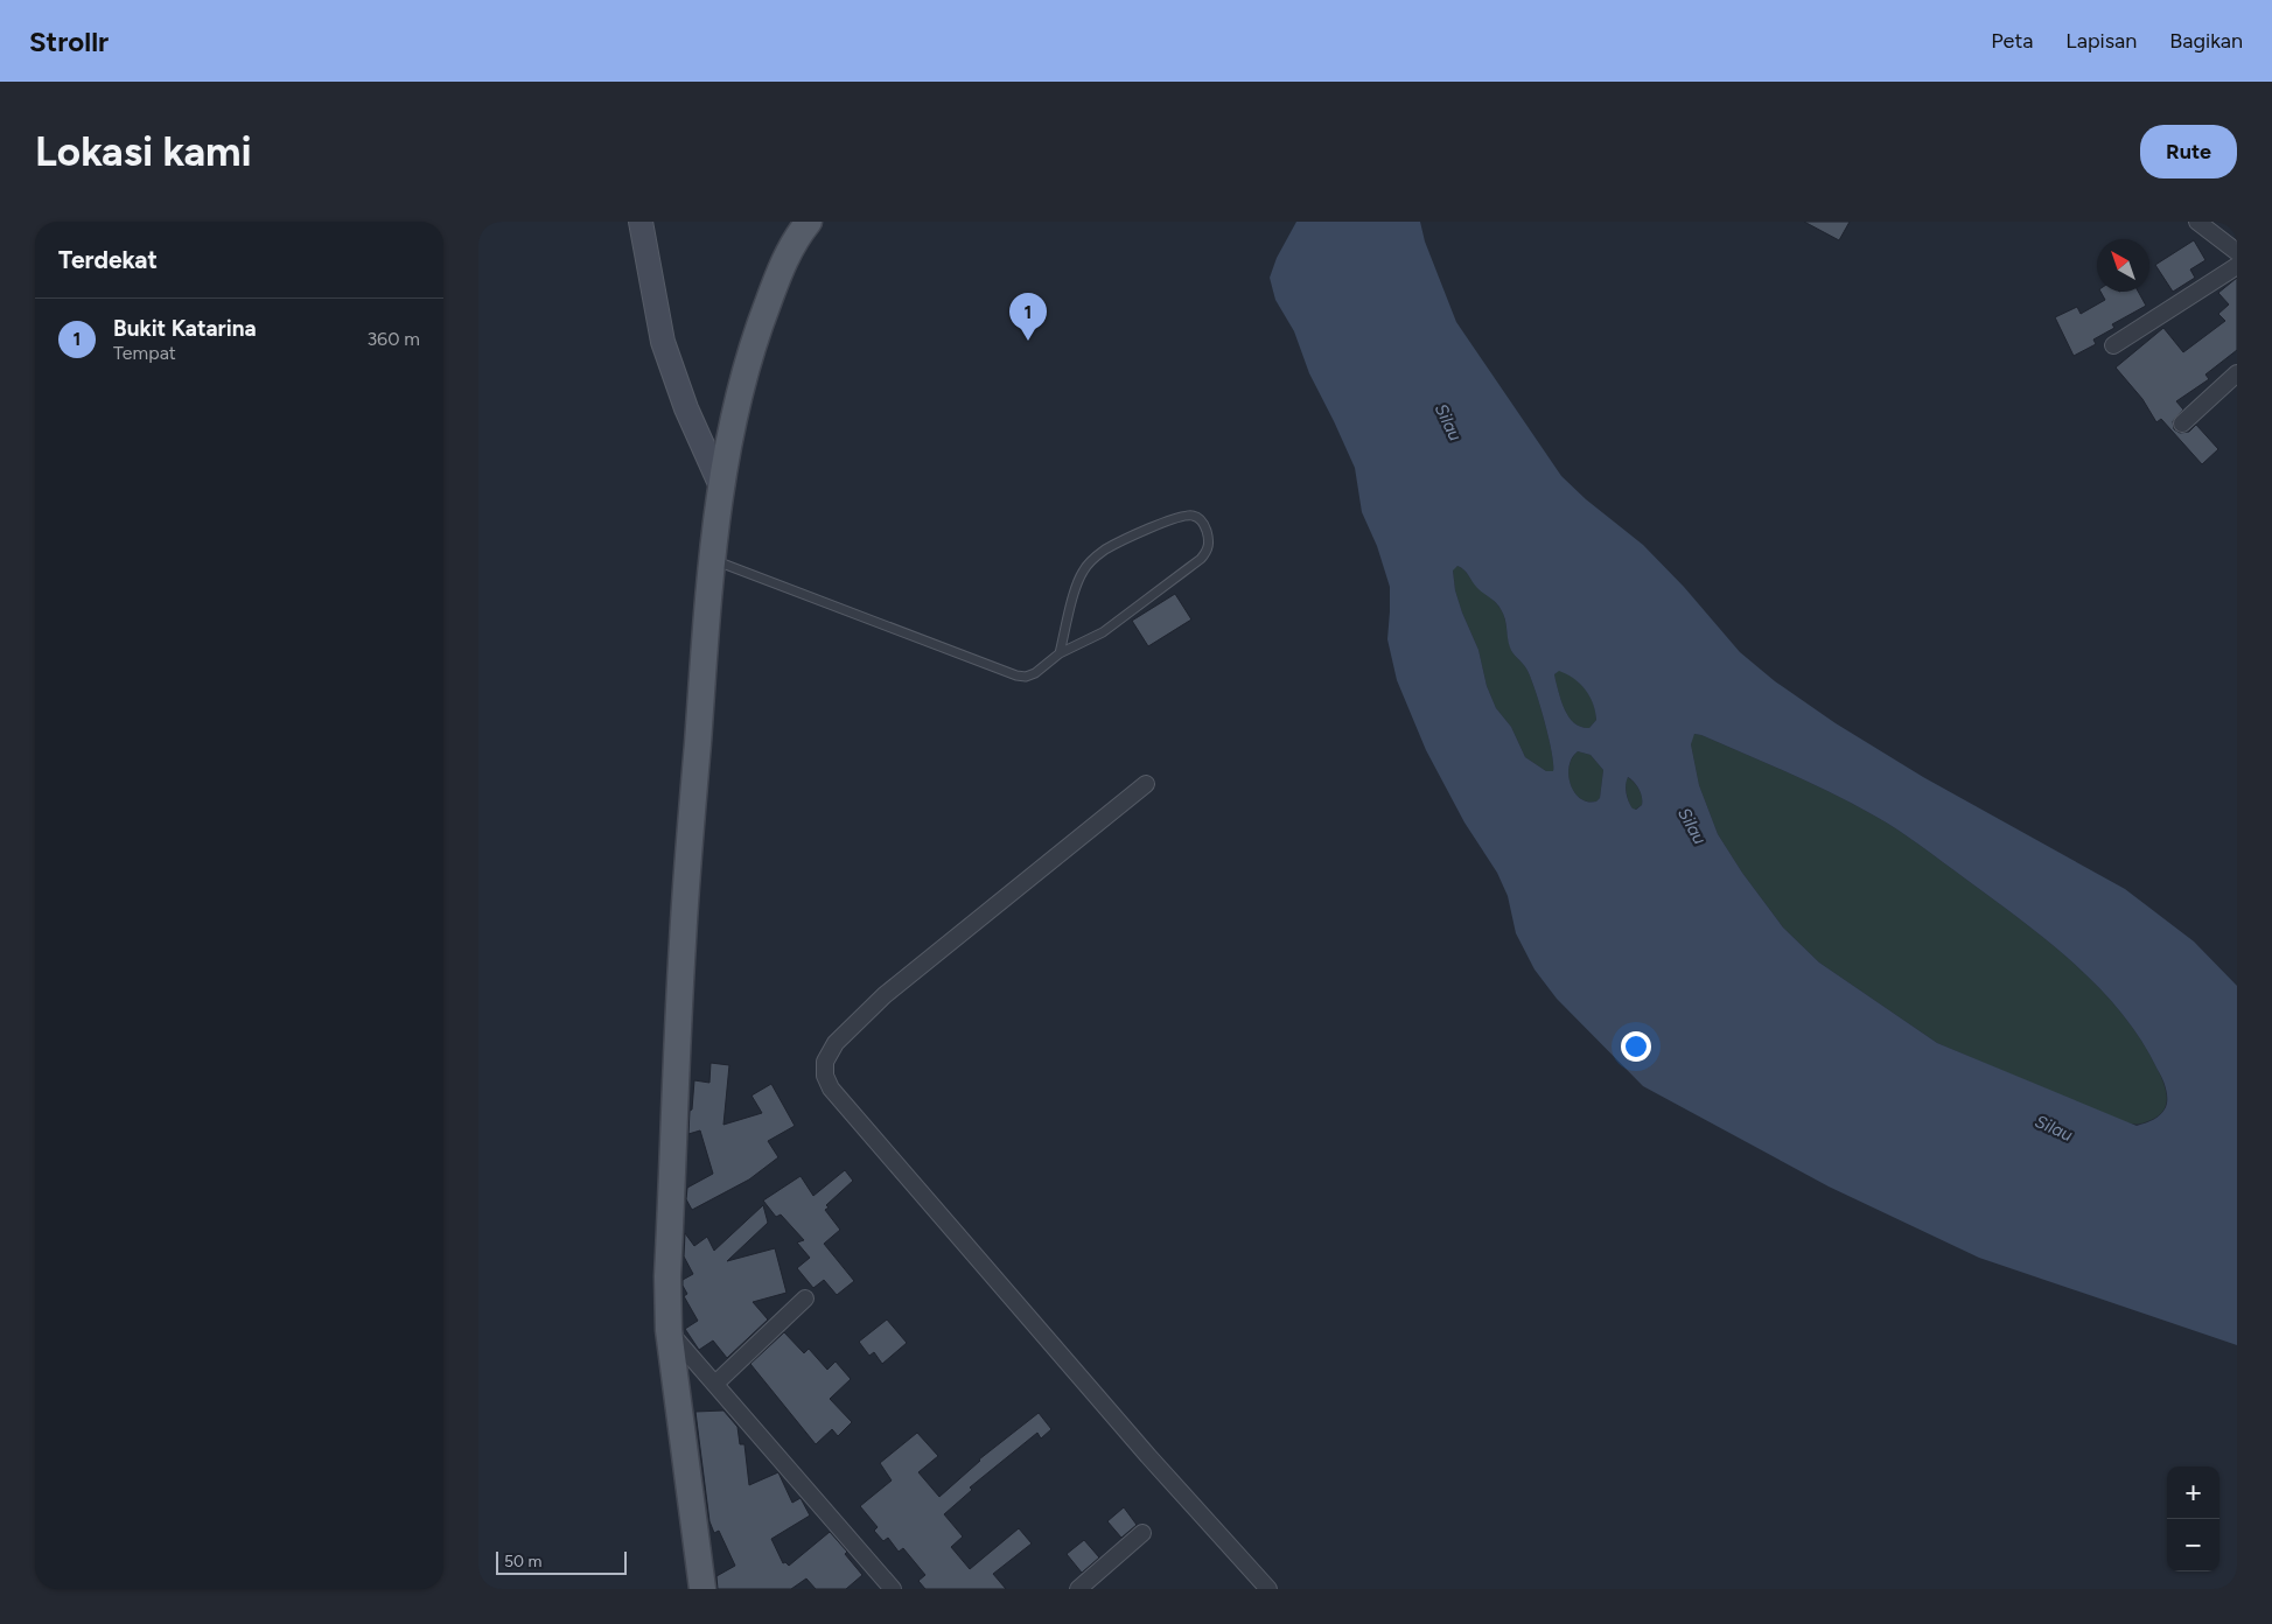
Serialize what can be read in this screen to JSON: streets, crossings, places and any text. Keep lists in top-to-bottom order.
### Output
{
  "water": ["Silau"],
  "scale_bar": "50 m",
  "north": "top left",
  "page": {
    "header": "Strollr",
    "nav": ["Peta", "Lapisan", "Bagikan"],
    "buttons": "Rute",
    "title": "Lokasi kami",
    "heading": "Terdekat",
    "pins": "1",
    "list": [
      {
        "mark": "1",
        "name": "Bukit Katarina",
        "note": "Tempat",
        "value": "360 m"
      }
    ],
    "map_buttons": ["+", "−"],
    "scale": "50 m"
  }
}
